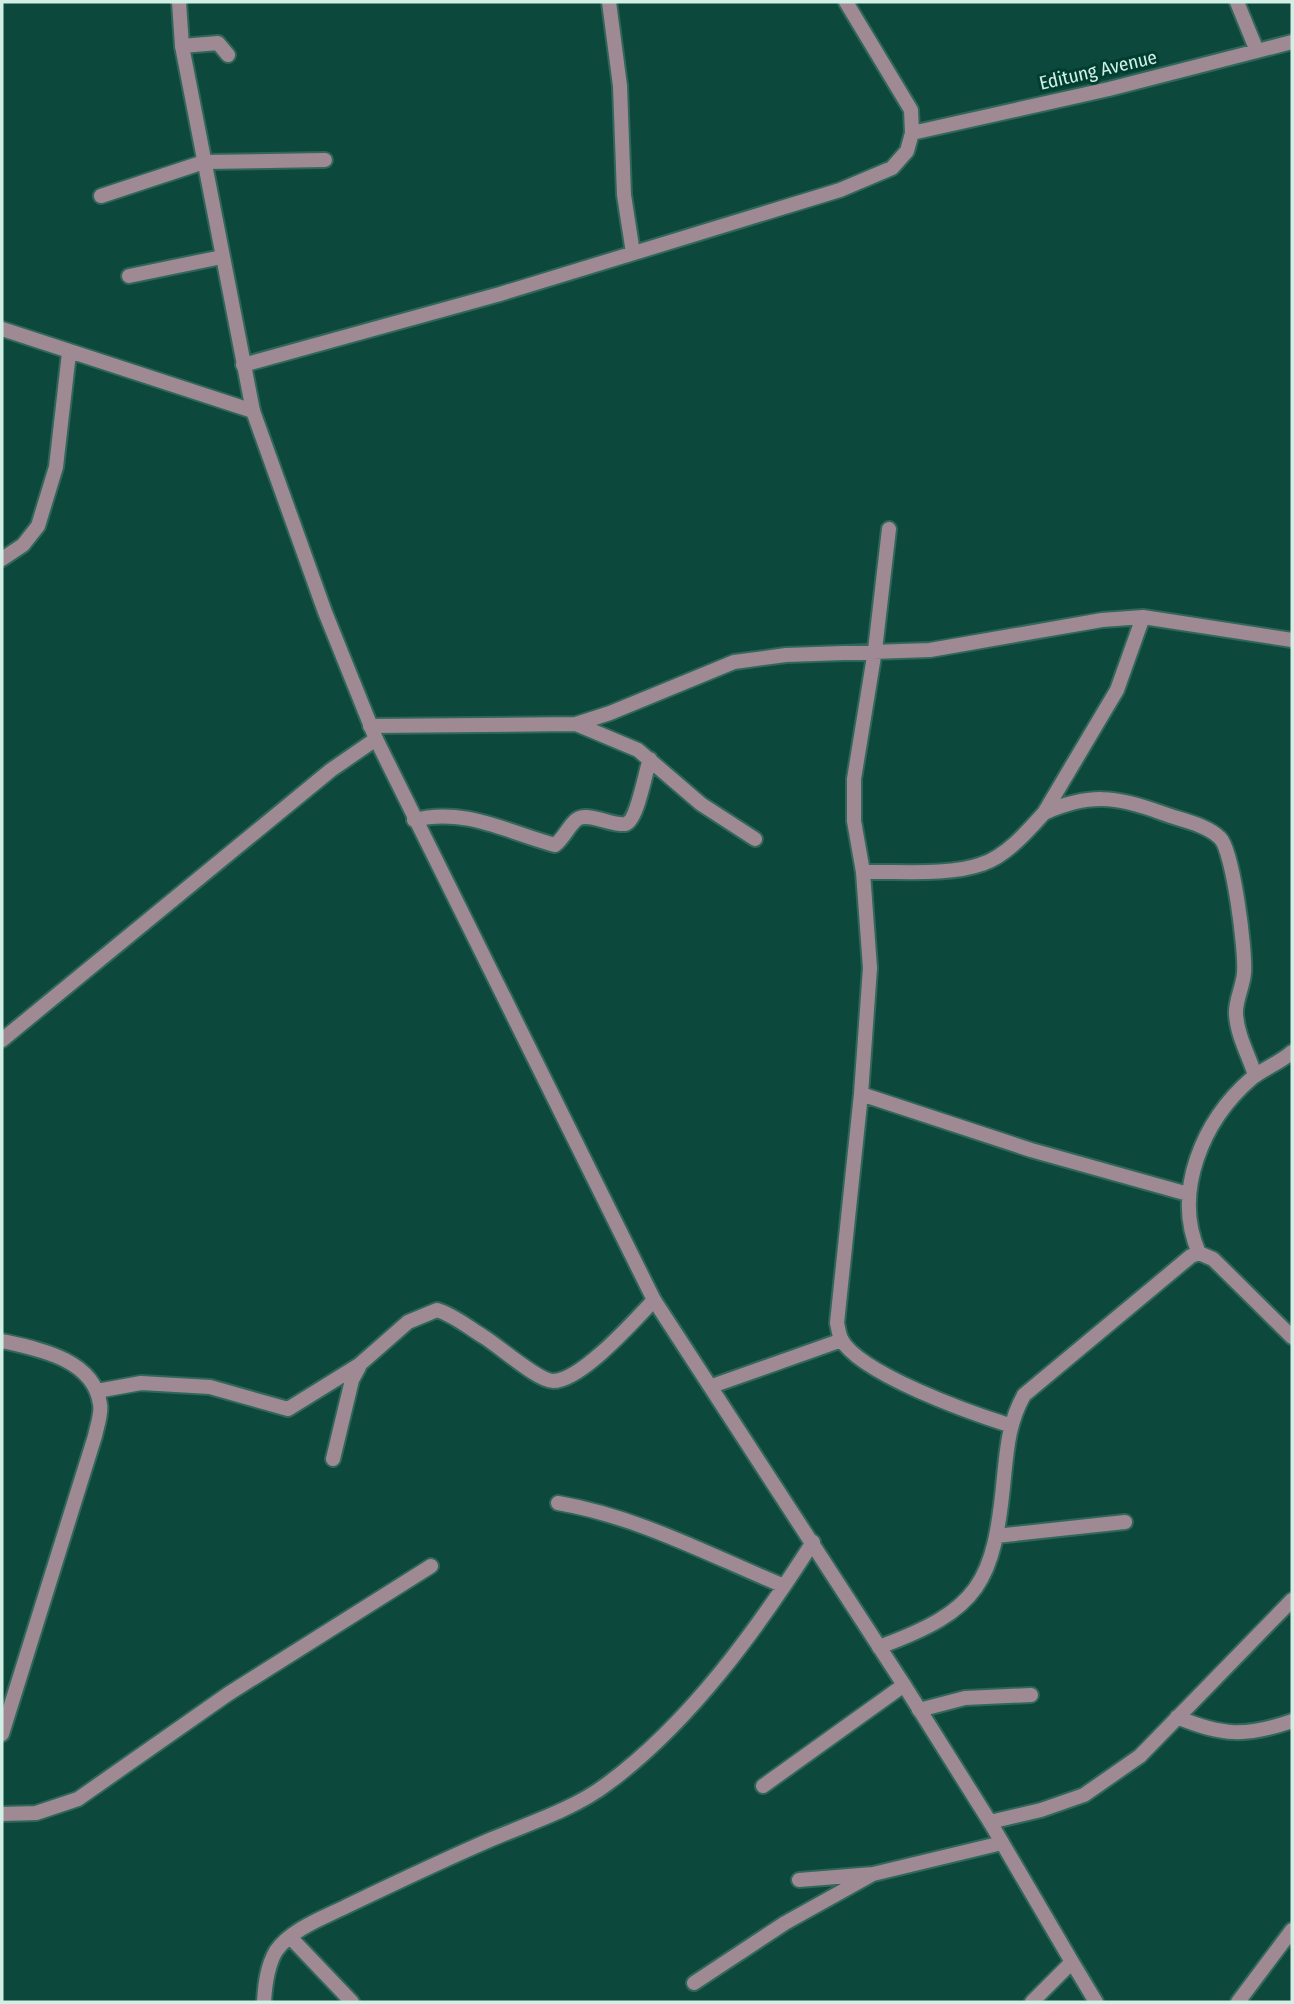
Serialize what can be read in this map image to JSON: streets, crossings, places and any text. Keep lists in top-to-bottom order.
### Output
{
  "streets": {
    "street": ["Editung Avenue"]
  }
}
